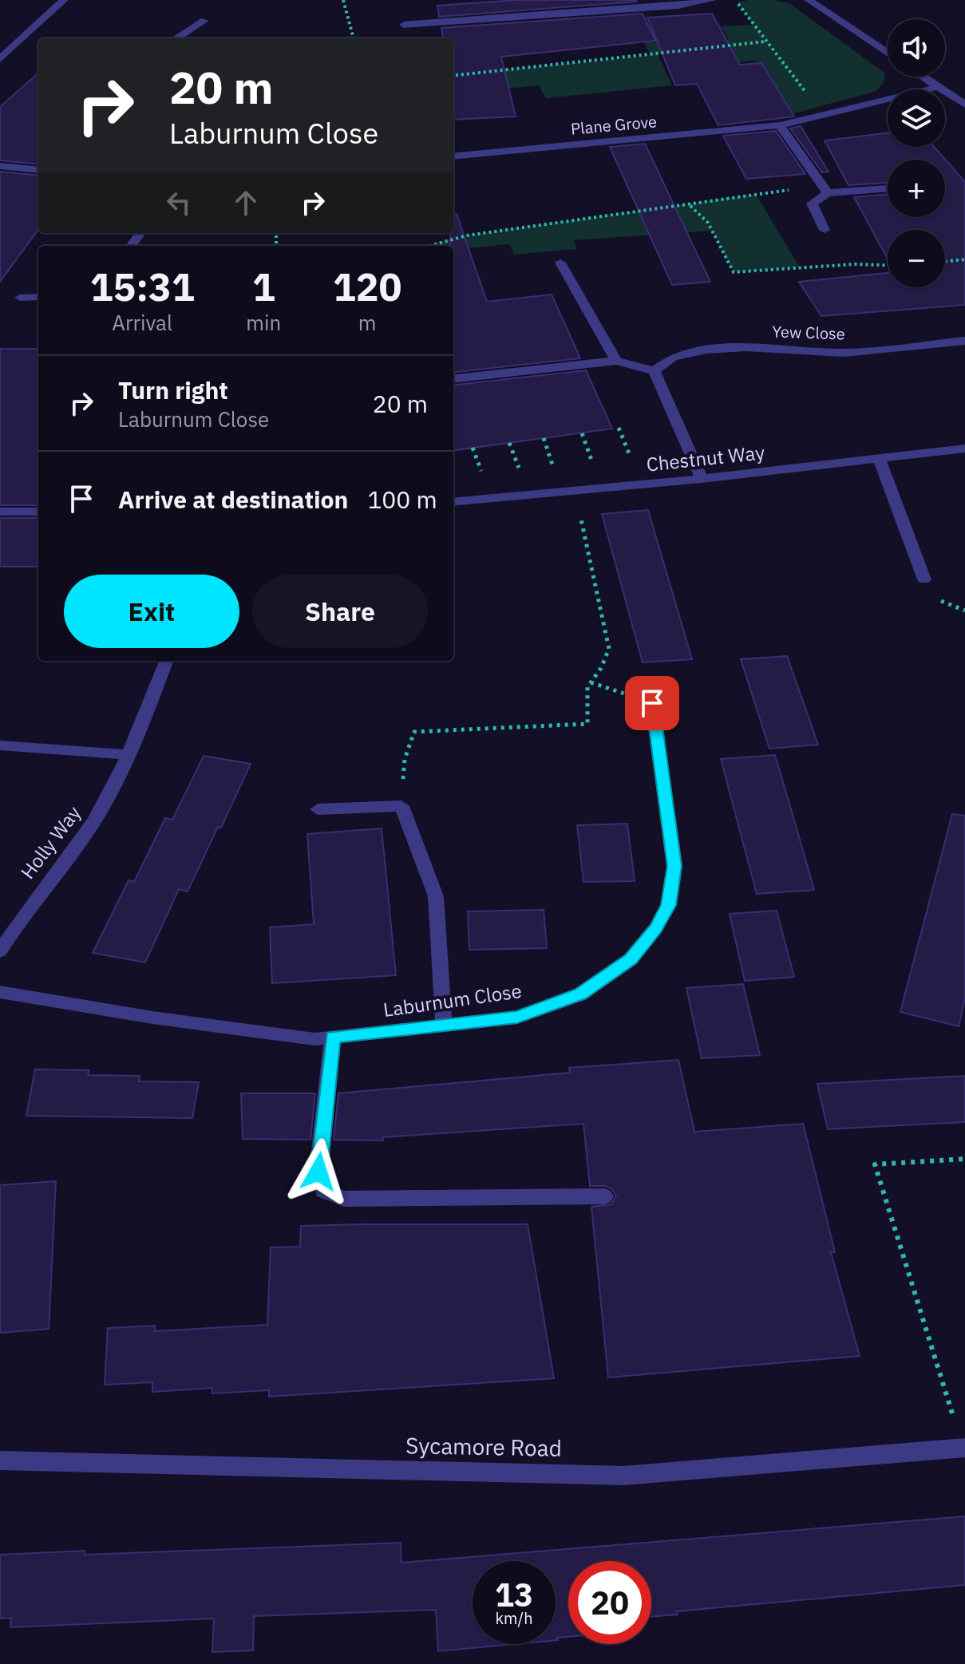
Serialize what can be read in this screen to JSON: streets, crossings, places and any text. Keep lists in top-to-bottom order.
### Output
{
  "streets": {
    "street": [
      "Plane Grove",
      "Yew Close",
      "Chestnut Way",
      "Holly Way",
      "Laburnum Close",
      "Sycamore Road"
    ]
  },
  "page": {
    "map_buttons": ["+", "−"],
    "turn": ["20 m", "Laburnum Close"],
    "eta": [
      "15:31",
      "Arrival",
      "1",
      "min",
      "120",
      "m"
    ],
    "list": [
      {
        "name": "Turn right",
        "note": "Laburnum Close",
        "value": "20 m"
      },
      {
        "name": "Arrive at destination",
        "value": "100 m"
      }
    ],
    "buttons": ["Exit", "Share"],
    "speed": "13 km/h",
    "limit": "20"
  }
}
